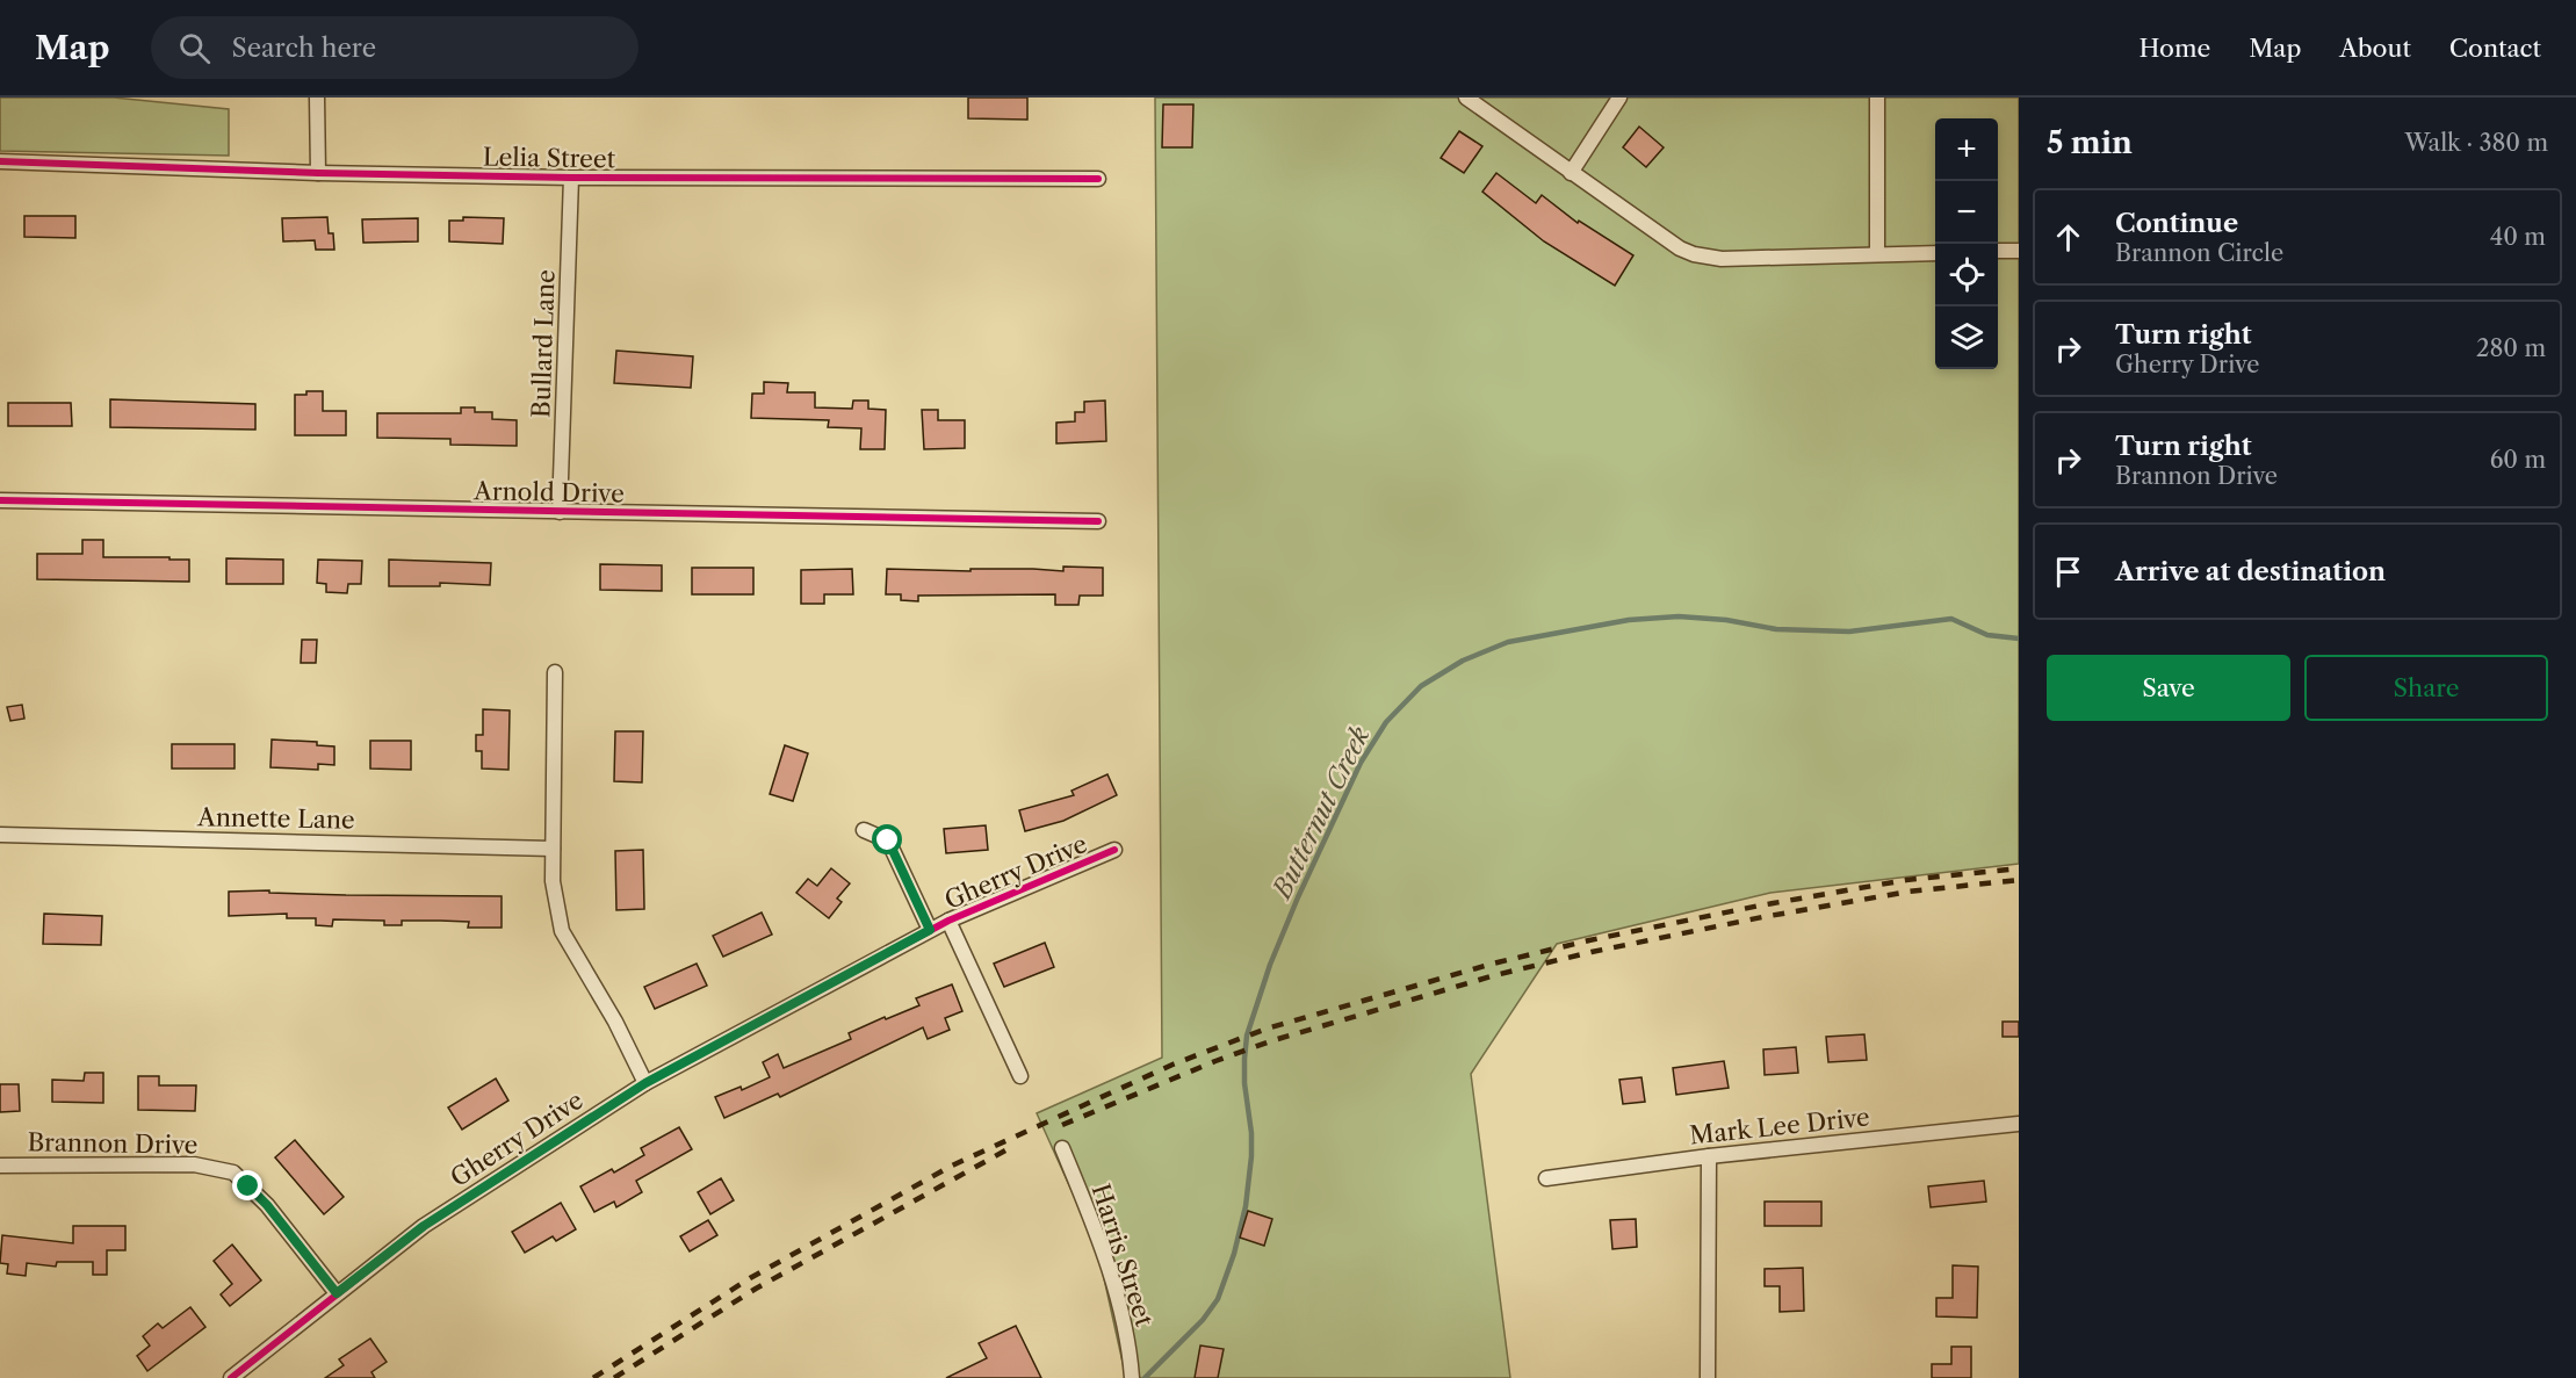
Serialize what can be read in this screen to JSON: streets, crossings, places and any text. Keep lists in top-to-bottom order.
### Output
{
  "streets": {
    "street": [
      "Lelia Street",
      "Bullard Lane",
      "Arnold Drive",
      "Annette Lane",
      "Gherry Drive",
      "Mark Lee Drive",
      "Brannon Drive",
      "Harris Street"
    ]
  },
  "crossings": [
    ["Lelia Street", "Bullard Lane"],
    ["Bullard Lane", "Arnold Drive"],
    ["Gherry Drive", "Brannon Drive"]
  ],
  "water": ["Butternut Creek"],
  "page": {
    "header": "Map",
    "search": "Search here",
    "nav": [
      "Home",
      "Map",
      "About",
      "Contact"
    ],
    "heading": ["5 min", "Walk · 380 m"],
    "map_buttons": ["+", "−"],
    "list": [
      ["Continue", "Brannon Circle", "40 m"],
      ["Turn right", "Gherry Drive", "280 m"],
      ["Turn right", "Brannon Drive", "60 m"],
      "Arrive at destination"
    ],
    "buttons": ["Save", "Share"]
  }
}
